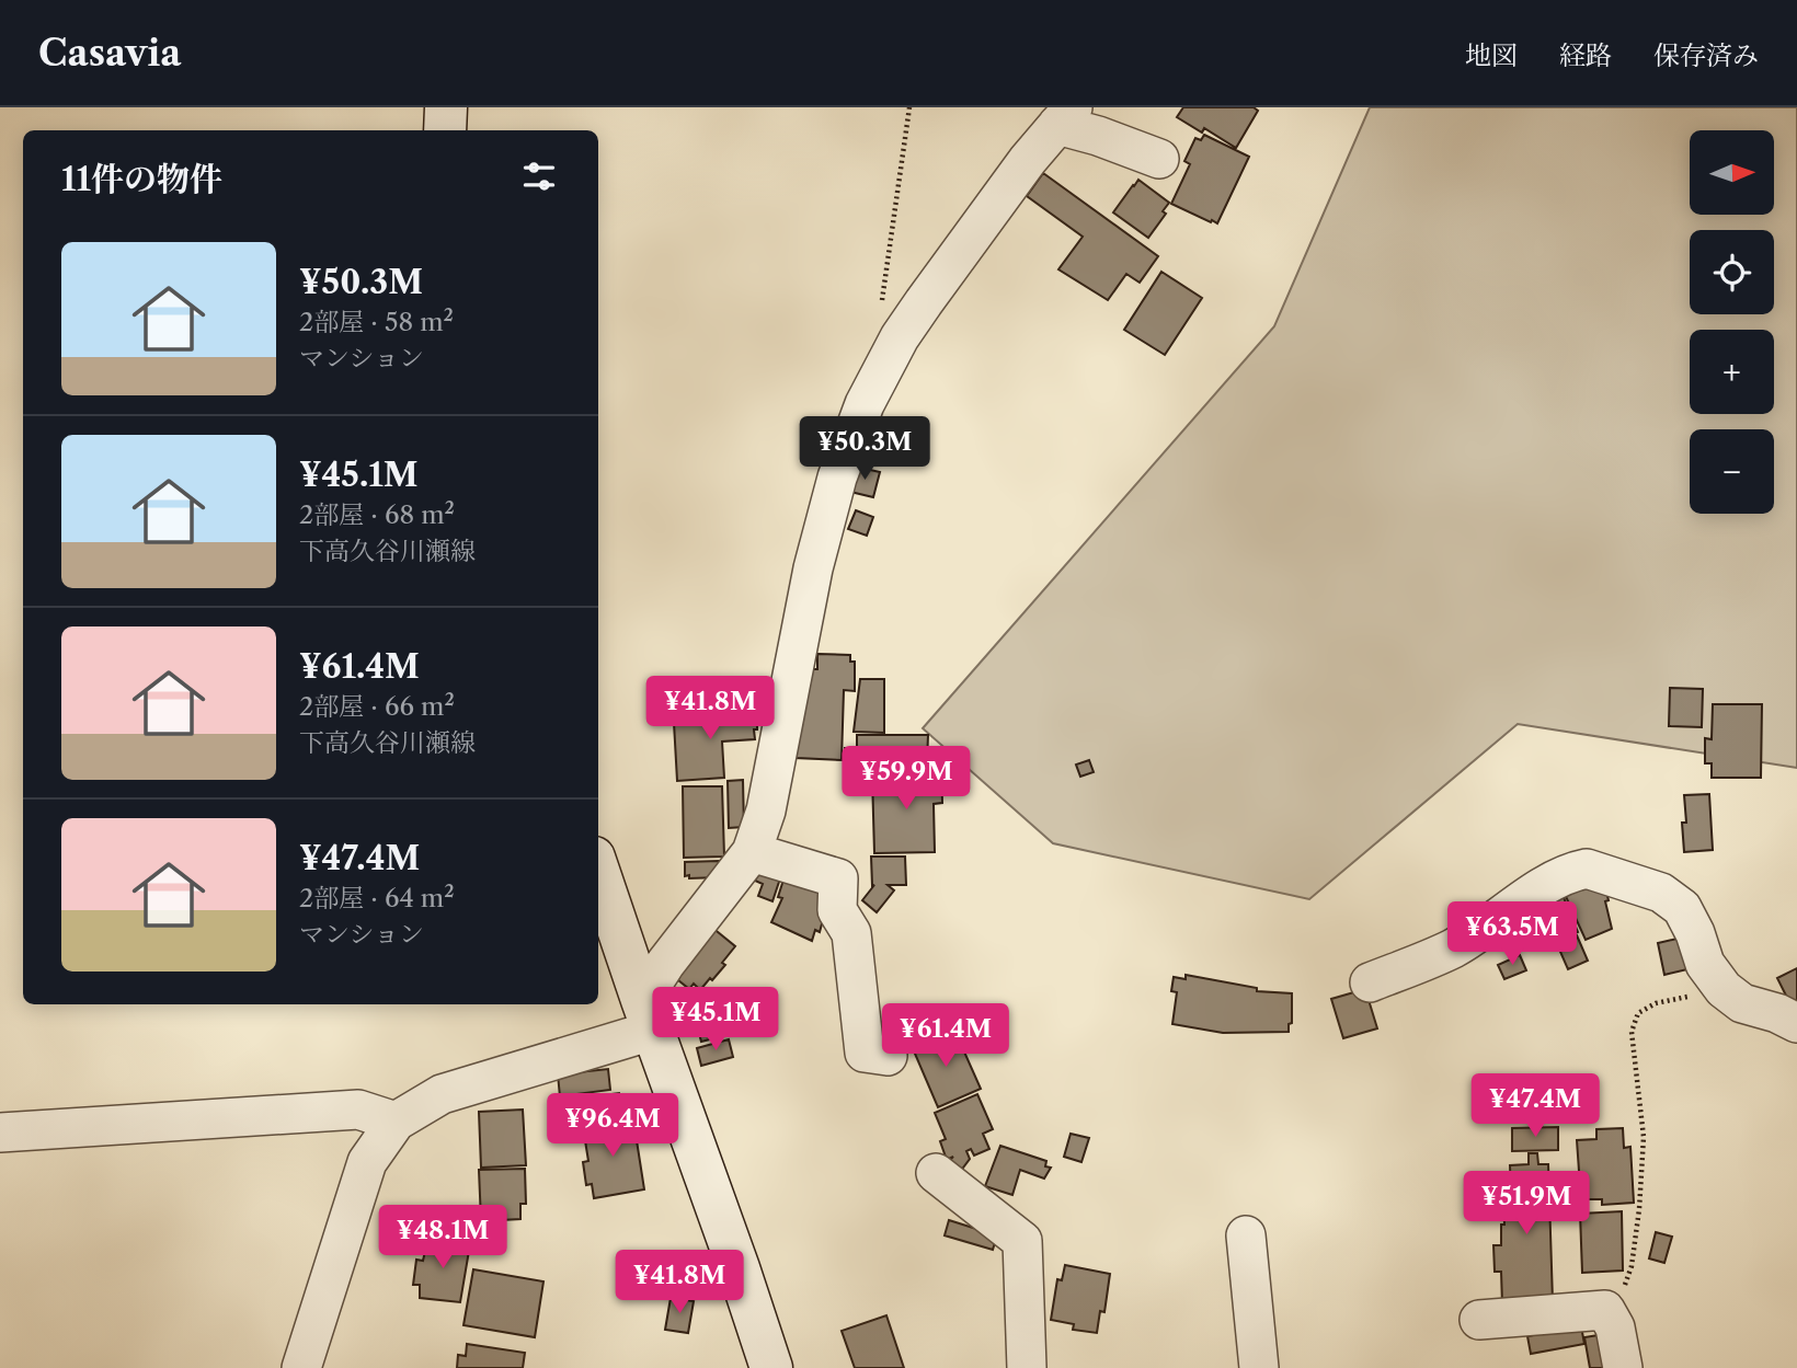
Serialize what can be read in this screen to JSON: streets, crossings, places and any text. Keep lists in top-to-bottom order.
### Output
{
  "north": "right",
  "page": {
    "header": "Casavia",
    "nav": ["地図", "経路", "保存済み"],
    "map_buttons": ["+", "−"],
    "heading": "11件の物件",
    "list": [
      {
        "name": "¥50.3M",
        "note": "2部屋 · 58 m² · マンション"
      },
      {
        "name": "¥45.1M",
        "note": "2部屋 · 68 m² · 下高久谷川瀬線"
      },
      {
        "name": "¥61.4M",
        "note": "2部屋 · 66 m² · 下高久谷川瀬線"
      },
      {
        "name": "¥47.4M",
        "note": "2部屋 · 64 m² · マンション"
      }
    ],
    "price": [
      "¥50.3M",
      "¥41.8M",
      "¥59.9M",
      "¥63.5M",
      "¥45.1M",
      "¥61.4M",
      "¥47.4M",
      "¥96.4M",
      "¥51.9M",
      "¥48.1M",
      "¥41.8M"
    ]
  }
}
